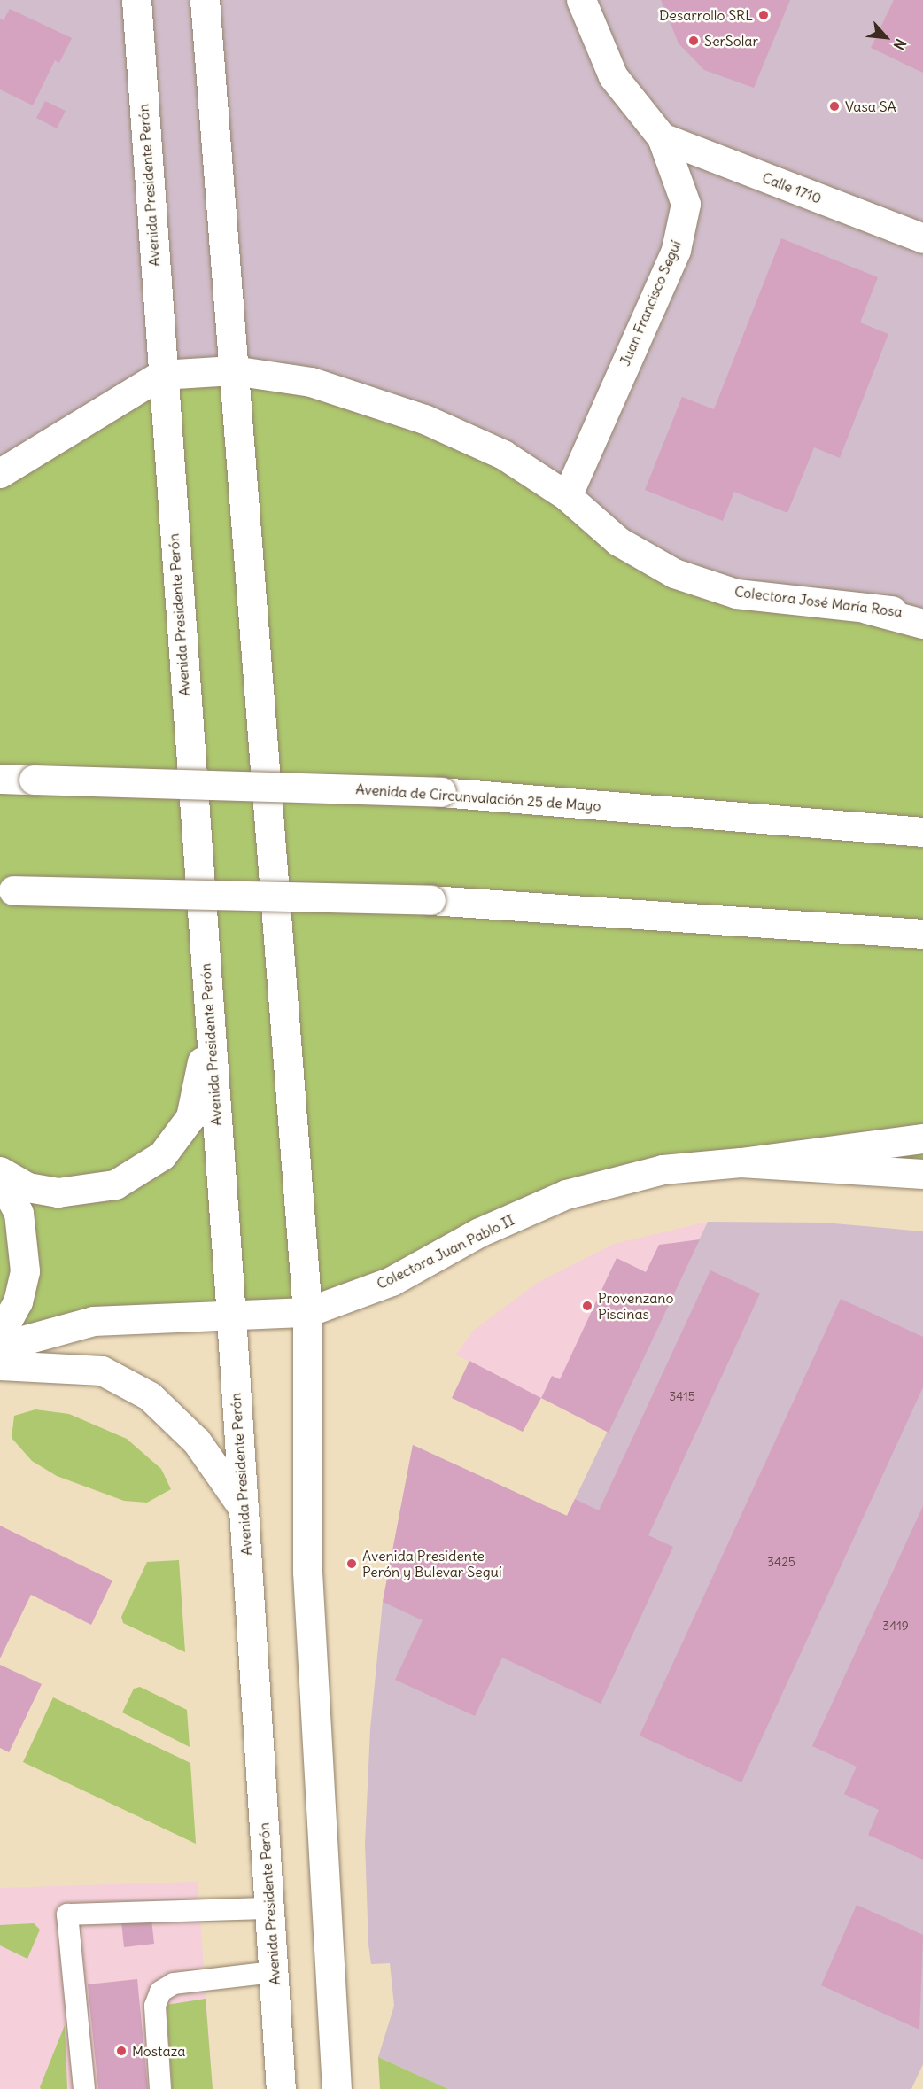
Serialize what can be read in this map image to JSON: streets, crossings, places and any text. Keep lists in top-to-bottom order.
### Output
{
  "streets": {
    "main road": [
      "Avenida Presidente Perón",
      "Calle 1710",
      "Juan Francisco Seguí",
      "Colectora José María Rosa",
      "Avenida de Circunvalación 25 de Mayo",
      "Colectora Juan Pablo II"
    ]
  },
  "crossings": [
    ["Avenida Presidente Perón", "Colectora José María Rosa"],
    ["Avenida Presidente Perón", "Colectora Juan Pablo II"],
    ["Calle 1710", "Juan Francisco Seguí"],
    ["Juan Francisco Seguí", "Colectora José María Rosa"]
  ],
  "places": [
    "Desarrollo SRL",
    "SerSolar",
    "Vasa SA",
    "Provenzano Piscinas",
    "Avenida Presidente Perón y Bulevar Seguí",
    "Mostaza"
  ],
  "house_numbers": ["3415", "3425", "3419"],
  "north": "bottom right"
}
